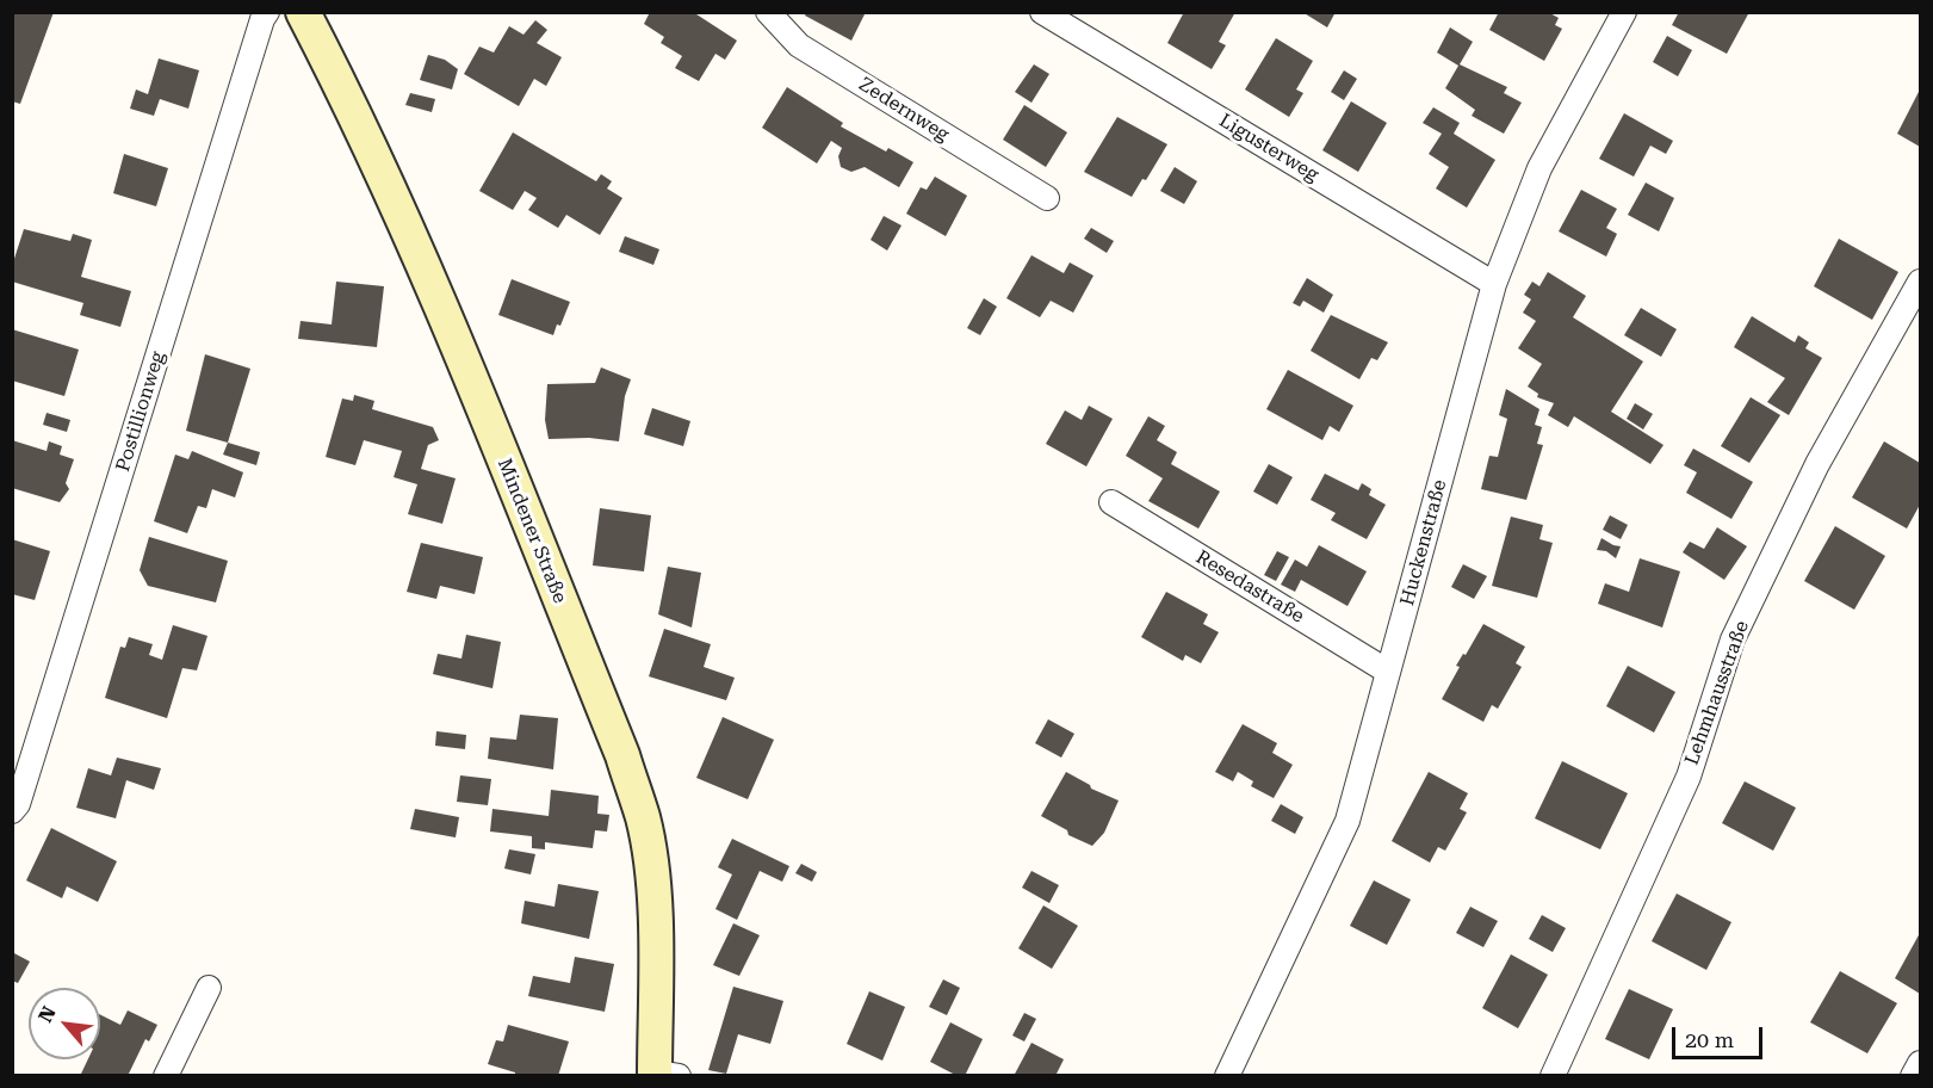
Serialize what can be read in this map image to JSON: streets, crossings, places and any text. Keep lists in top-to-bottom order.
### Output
{
  "streets": {
    "street": [
      "Zedernweg",
      "Ligusterweg",
      "Postillionweg",
      "Mindener Straße",
      "Huckenstraße",
      "Resedastraße",
      "Lehmhausstraße"
    ]
  },
  "crossings": [
    ["Ligusterweg", "Huckenstraße"],
    ["Huckenstraße", "Resedastraße"]
  ],
  "scale_bar": "20 m",
  "north": "top left"
}
